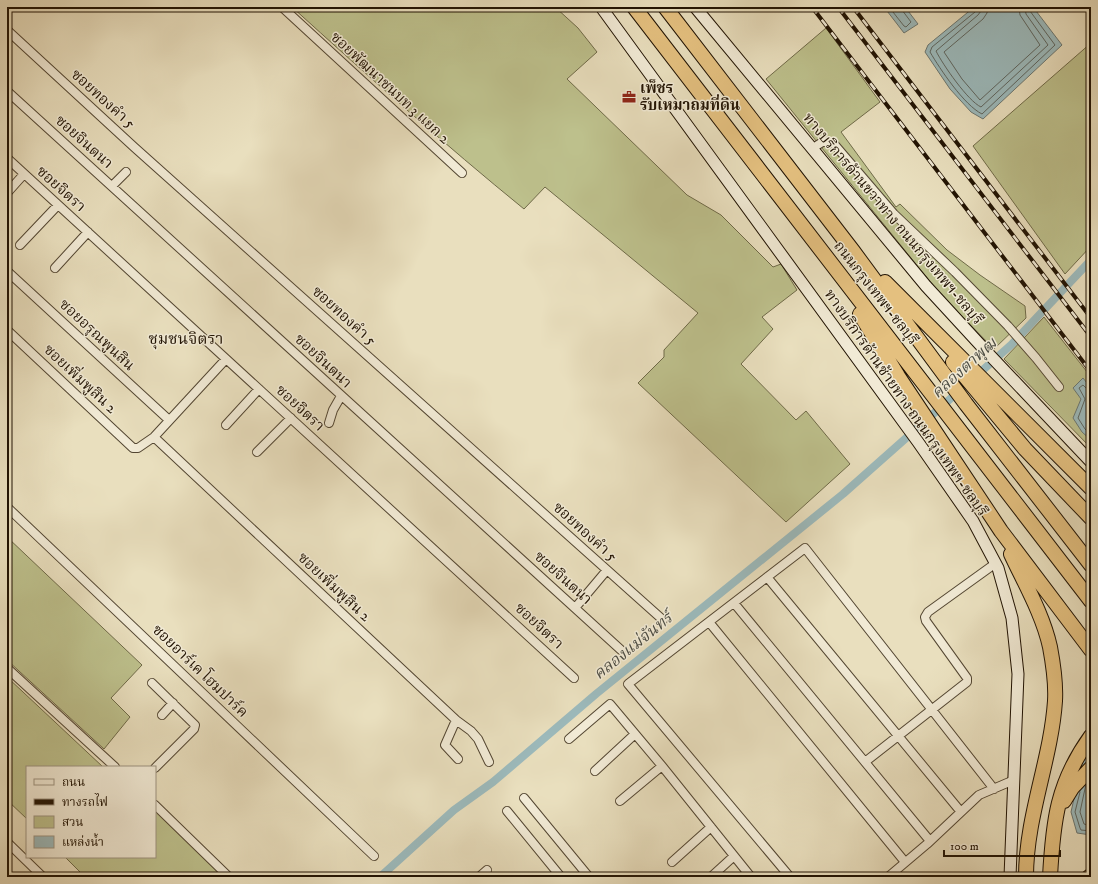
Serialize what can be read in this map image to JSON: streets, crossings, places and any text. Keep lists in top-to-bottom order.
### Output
{
  "streets": {
    "highway": ["ถนนกรุงเทพฯ-ชลบุรี"],
    "main road": ["ทางบริการด้านขวาทาง ถนนกรุงเทพฯ-ชลบุรี", "ทางบริการด้านซ้ายทาง ถนนกรุงเทพฯ-ชลบุรี"],
    "street": [
      "ซอยพัฒนาชนบท 3 แยก 2",
      "ซอยทองคำ 5",
      "ซอยจินตนา",
      "ซอยจิตรา",
      "ซอยอรุณพูนสิน",
      "ซอยเพิ่มพูสิน 2",
      "ซอยอาร์เค โฮมปาร์ค"
    ]
  },
  "crossings": [
    ["ซอยจิตรา", "ซอยเพิ่มพูสิน 2"],
    ["ซอยอรุณพูนสิน", "ซอยเพิ่มพูสิน 2"]
  ],
  "districts": ["ชุมชนจิตรา"],
  "water": ["คลองตาพุฒ", "คลองแม่จันทร์"],
  "places": {
    "office": ["เพ็ชร รับเหมาถมที่ดิน"]
  },
  "legend": [
    "ถนน",
    "ทางรถไฟ",
    "สวน",
    "แหล่งน้ำ"
  ],
  "scale_bar": "100 m"
}
